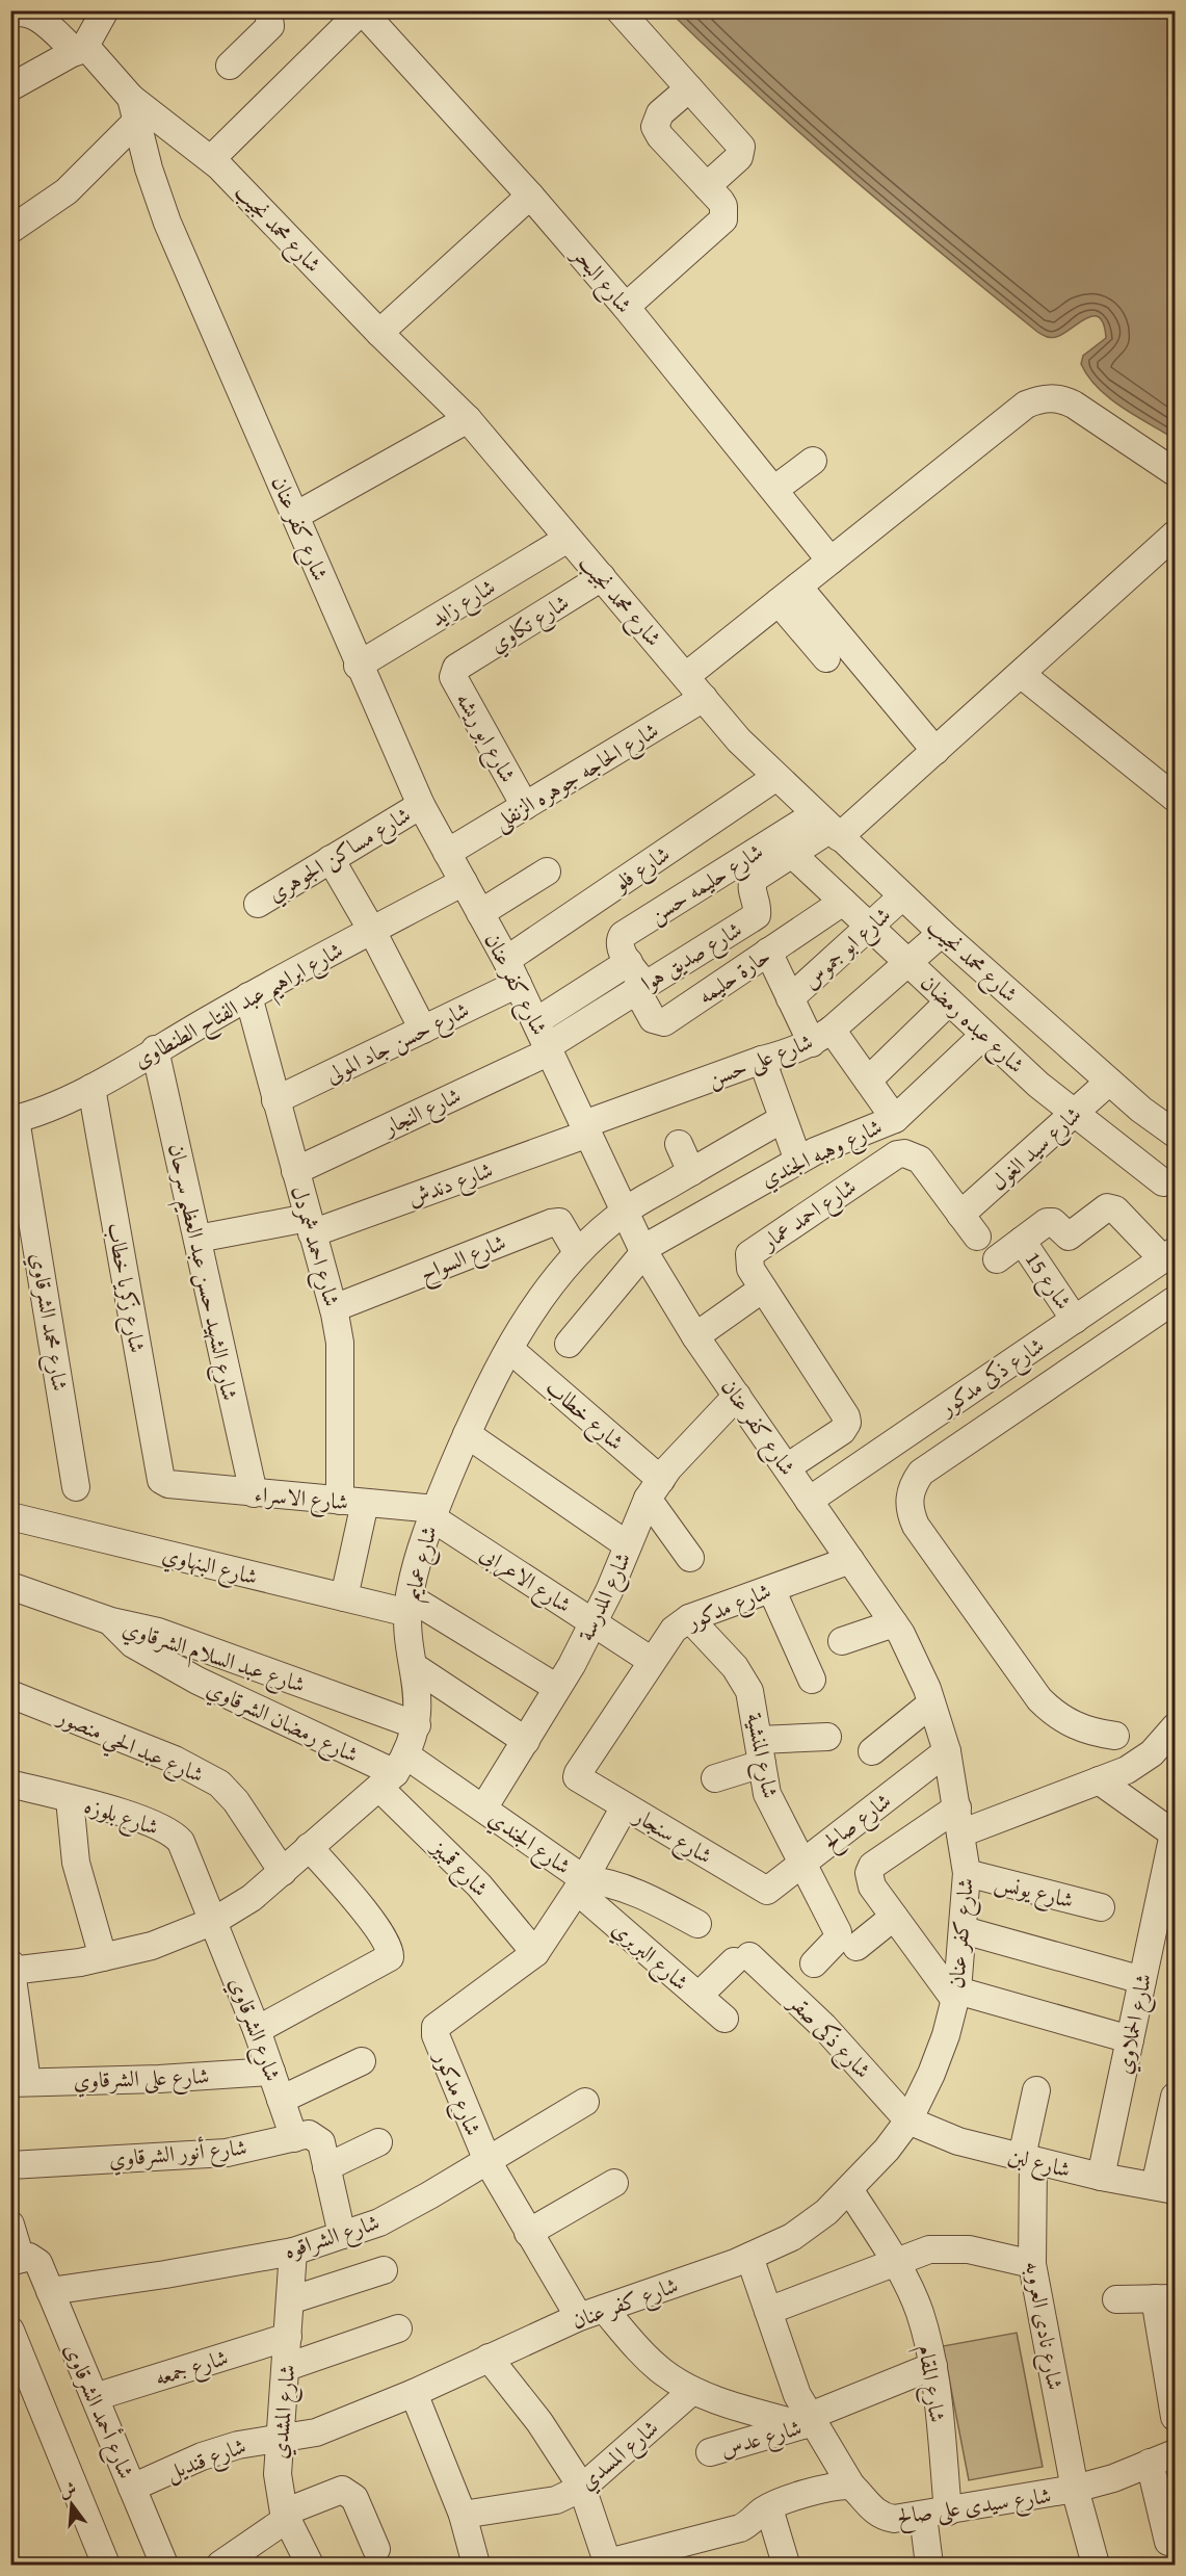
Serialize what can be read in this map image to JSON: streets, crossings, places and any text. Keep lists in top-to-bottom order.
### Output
{
  "streets": {
    "street": [
      "شارع محمد نجيب",
      "شارع البحر",
      "شارع كفر عنان",
      "شارع زايد",
      "شارع تكاوي",
      "شارع ابو ريشه",
      "شارع الحاجه جوهره الزنفلى",
      "شارع مساكن الجوهري",
      "شارع فلو",
      "شارع حليمه حسن",
      "شارع ابو جموس",
      "شارع صديق هوا",
      "حارة حليمه",
      "شارع ابراهيم عبد الفتاح الطنطاوى",
      "شارع عبده رمضان",
      "شارع حسن جاد المولى",
      "شارع على حسن",
      "شارع النجار",
      "شارع سيد الغول",
      "شارع وهبه الجندي",
      "شارع دندش",
      "شارع احمد عمار",
      "شارع احمد شمردل",
      "شارع السواح",
      "شارع الشهيد حسن عبد العظيم سرحان",
      "شارع 15",
      "شارع زكريا خطاب",
      "شارع محمد الشرقاوي",
      "شارع ذكى مدكور",
      "شارع خطاب",
      "شارع الاسراء",
      "شارع عمايم",
      "شارع البنهاوي",
      "شارع الاعرابى",
      "شارع المدرسة",
      "شارع مدكور",
      "شارع عبد السلام الشرقاوي",
      "شارع رمضان الشرقاوي",
      "شارع عبد الحي منصور",
      "شارع المنشية",
      "شارع بلوزه",
      "شارع صالح",
      "شارع سنجار",
      "شارع الجندي",
      "شارع قمبيز",
      "شارع يونس",
      "شارع البربري",
      "شارع الحملاوي",
      "شارع الشرقاوي",
      "شارع ذكى صقر",
      "شارع على الشرقاوي",
      "شارع أنور الشرقاوي",
      "شارع لبن",
      "شارع الشراقوه",
      "شارع نادى العروبه",
      "شارع جمعه",
      "شارع المقام",
      "شارع أحمد الشرقاوى",
      "شارع المشدي",
      "شارع عدس",
      "شارع المسدي",
      "شارع قنديل",
      "شارع سيدى على صالح"
    ]
  },
  "crossings": [
    ["شارع محمد نجيب", "شارع كفر عنان"],
    ["شارع محمد نجيب", "شارع زايد"],
    ["شارع محمد نجيب", "شارع تكاوي"],
    ["شارع محمد نجيب", "شارع الحاجه جوهره الزنفلى"],
    ["شارع محمد نجيب", "شارع فلو"],
    ["شارع محمد نجيب", "شارع حليمه حسن"],
    ["شارع محمد نجيب", "شارع ابو جموس"],
    ["شارع محمد نجيب", "شارع صديق هوا"],
    ["شارع محمد نجيب", "شارع على حسن"],
    ["شارع محمد نجيب", "شارع سيد الغول"],
    ["شارع كفر عنان", "شارع زايد"],
    ["شارع كفر عنان", "شارع الحاجه جوهره الزنفلى"],
    ["شارع كفر عنان", "شارع مساكن الجوهري"],
    ["شارع كفر عنان", "شارع فلو"],
    ["شارع كفر عنان", "شارع صديق هوا"],
    ["شارع كفر عنان", "شارع ابراهيم عبد الفتاح الطنطاوى"],
    ["شارع كفر عنان", "شارع حسن جاد المولى"],
    ["شارع كفر عنان", "شارع على حسن"],
    ["شارع كفر عنان", "شارع النجار"],
    ["شارع كفر عنان", "شارع وهبه الجندي"],
    ["شارع كفر عنان", "شارع دندش"],
    ["شارع كفر عنان", "شارع احمد عمار"],
    ["شارع كفر عنان", "شارع ذكى مدكور"],
    ["شارع كفر عنان", "شارع عمايم"],
    ["شارع كفر عنان", "شارع المدرسة"],
    ["شارع كفر عنان", "شارع مدكور"],
    ["شارع كفر عنان", "شارع صالح"],
    ["شارع كفر عنان", "شارع يونس"],
    ["شارع كفر عنان", "شارع ذكى صقر"],
    ["شارع كفر عنان", "شارع لبن"],
    ["شارع كفر عنان", "شارع المقام"],
    ["شارع كفر عنان", "شارع المشدي"],
    ["شارع كفر عنان", "شارع قنديل"],
    ["شارع تكاوي", "شارع ابو ريشه"],
    ["شارع ابو ريشه", "شارع الحاجه جوهره الزنفلى"],
    ["شارع حليمه حسن", "شارع صديق هوا"],
    ["شارع حليمه حسن", "حارة حليمه"],
    ["شارع ابو جموس", "شارع عبده رمضان"],
    ["شارع صديق هوا", "حارة حليمه"],
    ["شارع صديق هوا", "شارع عبده رمضان"],
    ["شارع صديق هوا", "شارع النجار"],
    ["حارة حليمه", "شارع عبده رمضان"],
    ["شارع ابراهيم عبد الفتاح الطنطاوى", "شارع احمد شمردل"],
    ["شارع ابراهيم عبد الفتاح الطنطاوى", "شارع الشهيد حسن عبد العظيم سرحان"],
    ["شارع ابراهيم عبد الفتاح الطنطاوى", "شارع زكريا خطاب"],
    ["شارع ابراهيم عبد الفتاح الطنطاوى", "شارع محمد الشرقاوي"],
    ["شارع عبده رمضان", "شارع على حسن"],
    ["شارع عبده رمضان", "شارع سيد الغول"],
    ["شارع عبده رمضان", "شارع وهبه الجندي"],
    ["شارع حسن جاد المولى", "شارع احمد شمردل"],
    ["شارع على حسن", "شارع دندش"],
    ["شارع النجار", "شارع احمد شمردل"],
    ["شارع سيد الغول", "شارع احمد عمار"],
    ["شارع دندش", "شارع احمد شمردل"],
    ["شارع دندش", "شارع الشهيد حسن عبد العظيم سرحان"],
    ["شارع احمد شمردل", "شارع السواح"],
    ["شارع احمد شمردل", "شارع الاسراء"],
    ["شارع احمد شمردل", "شارع البنهاوي"],
    ["شارع السواح", "شارع عمايم"],
    ["شارع الشهيد حسن عبد العظيم سرحان", "شارع الاسراء"],
    ["شارع 15", "شارع ذكى مدكور"],
    ["شارع زكريا خطاب", "شارع الاسراء"],
    ["شارع خطاب", "شارع عمايم"],
    ["شارع خطاب", "شارع المدرسة"],
    ["شارع الاسراء", "شارع عمايم"],
    ["شارع الاسراء", "شارع الاعرابى"],
    ["شارع عمايم", "شارع البنهاوي"],
    ["شارع عمايم", "شارع الاعرابى"],
    ["شارع عمايم", "شارع عبد السلام الشرقاوي"],
    ["شارع عمايم", "شارع رمضان الشرقاوي"],
    ["شارع عمايم", "شارع الجندي"],
    ["شارع عمايم", "شارع قمبيز"],
    ["شارع البنهاوي", "شارع المدرسة"],
    ["شارع الاعرابى", "شارع المدرسة"],
    ["شارع الاعرابى", "شارع مدكور"],
    ["شارع المدرسة", "شارع الجندي"],
    ["شارع مدكور", "شارع المنشية"],
    ["شارع مدكور", "شارع سنجار"],
    ["شارع مدكور", "شارع الجندي"],
    ["شارع مدكور", "شارع قمبيز"],
    ["شارع مدكور", "شارع البربري"],
    ["شارع مدكور", "شارع الشراقوه"],
    ["شارع مدكور", "شارع عدس"],
    ["شارع مدكور", "شارع المسدي"],
    ["شارع عبد السلام الشرقاوي", "شارع رمضان الشرقاوي"],
    ["شارع رمضان الشرقاوي", "شارع الجندي"],
    ["شارع رمضان الشرقاوي", "شارع قمبيز"],
    ["شارع المنشية", "شارع صالح"],
    ["شارع بلوزه", "شارع الشرقاوي"],
    ["شارع صالح", "شارع سنجار"],
    ["شارع الجندي", "شارع قمبيز"],
    ["شارع الجندي", "شارع البربري"],
    ["شارع البربري", "شارع ذكى صقر"],
    ["شارع الحملاوي", "شارع لبن"],
    ["شارع الشرقاوي", "شارع على الشرقاوي"],
    ["شارع الشرقاوي", "شارع أنور الشرقاوي"],
    ["شارع ذكى صقر", "شارع لبن"],
    ["شارع أنور الشرقاوي", "شارع الشراقوه"],
    ["شارع لبن", "شارع نادى العروبه"],
    ["شارع الشراقوه", "شارع أحمد الشرقاوى"],
    ["شارع الشراقوه", "شارع المشدي"],
    ["شارع نادى العروبه", "شارع سيدى على صالح"],
    ["شارع جمعه", "شارع أحمد الشرقاوى"],
    ["شارع جمعه", "شارع المشدي"],
    ["شارع المقام", "شارع عدس"],
    ["شارع المقام", "شارع سيدى على صالح"],
    ["شارع أحمد الشرقاوى", "شارع قنديل"],
    ["شارع المشدي", "شارع قنديل"]
  ],
  "north": "top"
}
